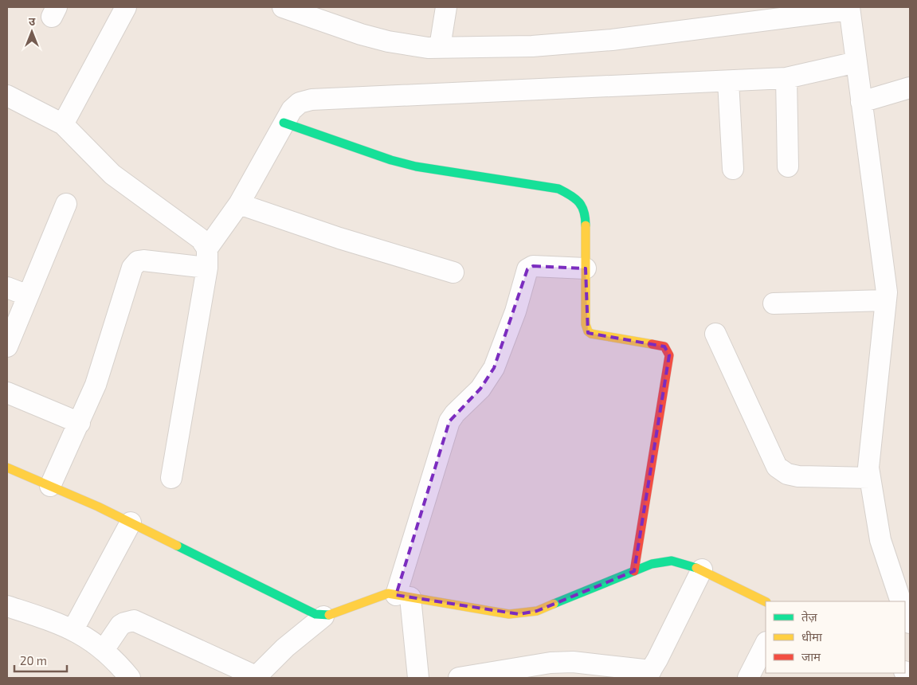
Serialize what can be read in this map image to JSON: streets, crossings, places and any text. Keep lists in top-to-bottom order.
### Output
{
  "legend": ["तेज़", "धीमा", "जाम"],
  "scale_bar": "20 m",
  "north": "top"
}
